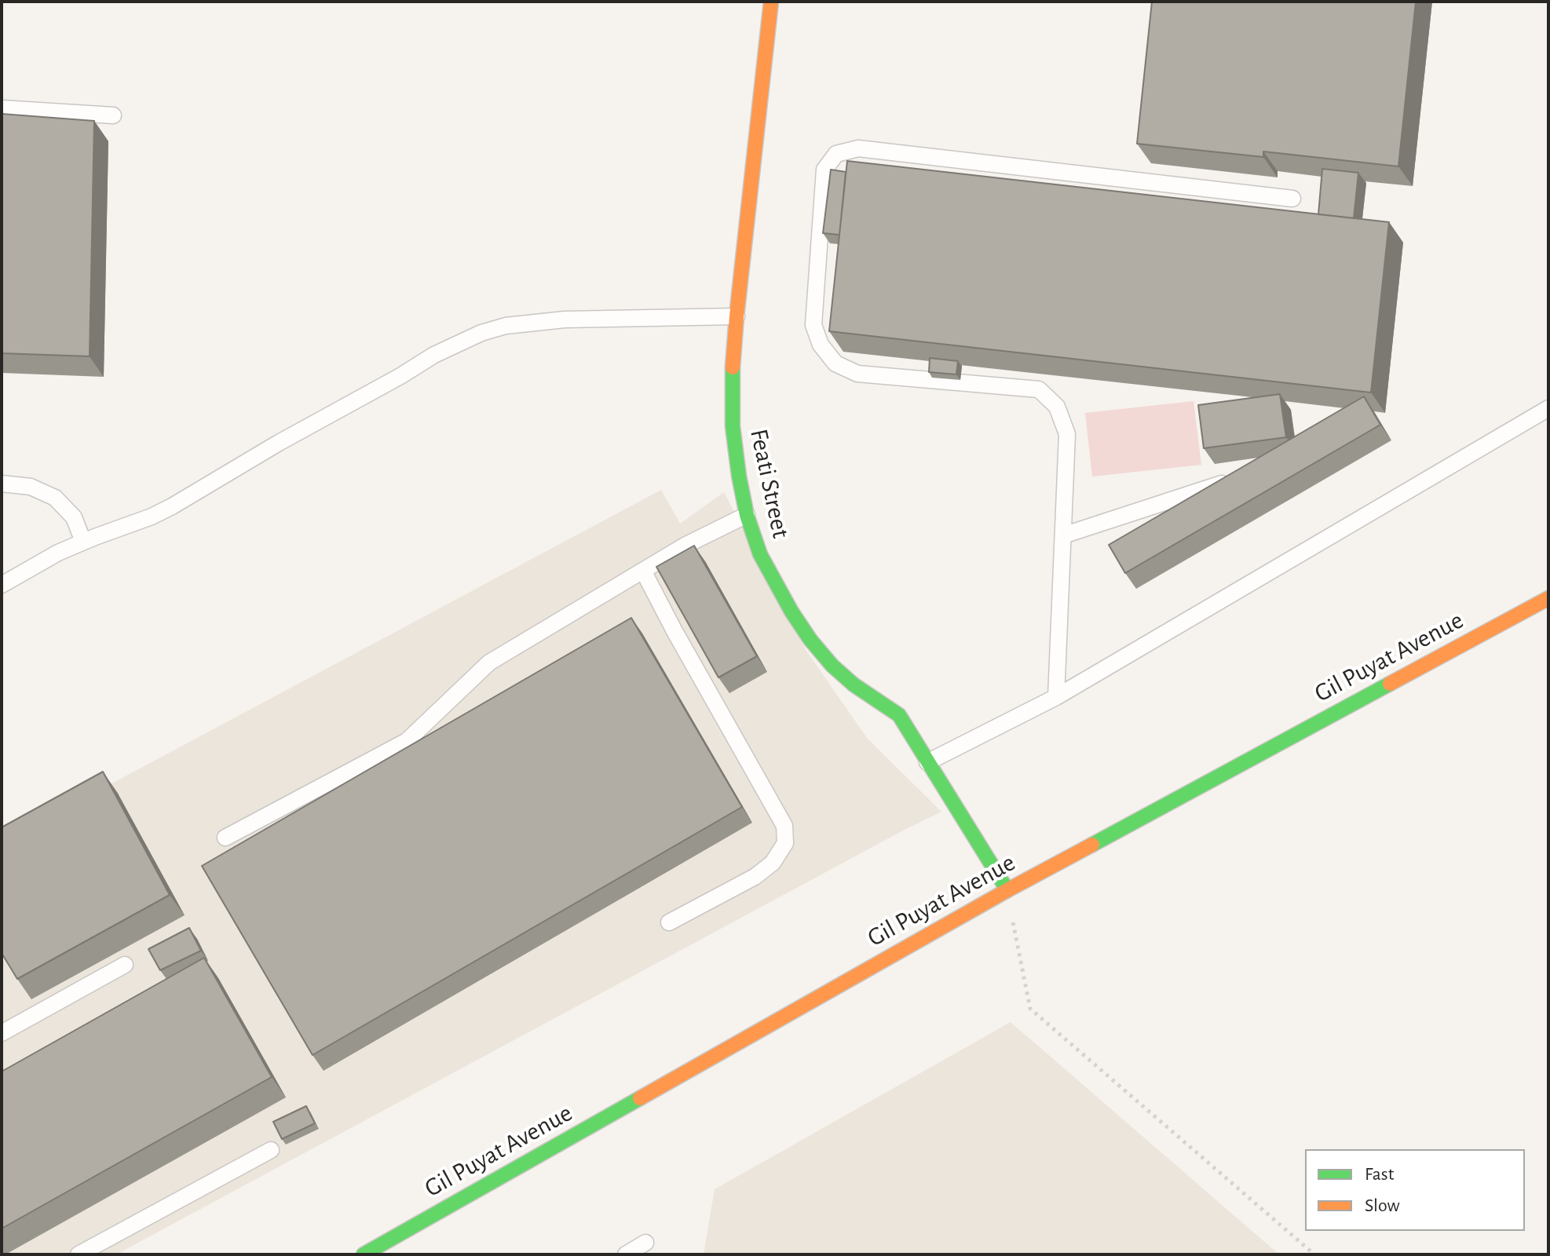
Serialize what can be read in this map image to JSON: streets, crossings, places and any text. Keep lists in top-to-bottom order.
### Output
{
  "streets": {
    "main road": ["Feati Street", "Gil Puyat Avenue"]
  },
  "crossings": [
    ["Feati Street", "Gil Puyat Avenue"]
  ],
  "legend": ["Fast", "Slow"]
}
